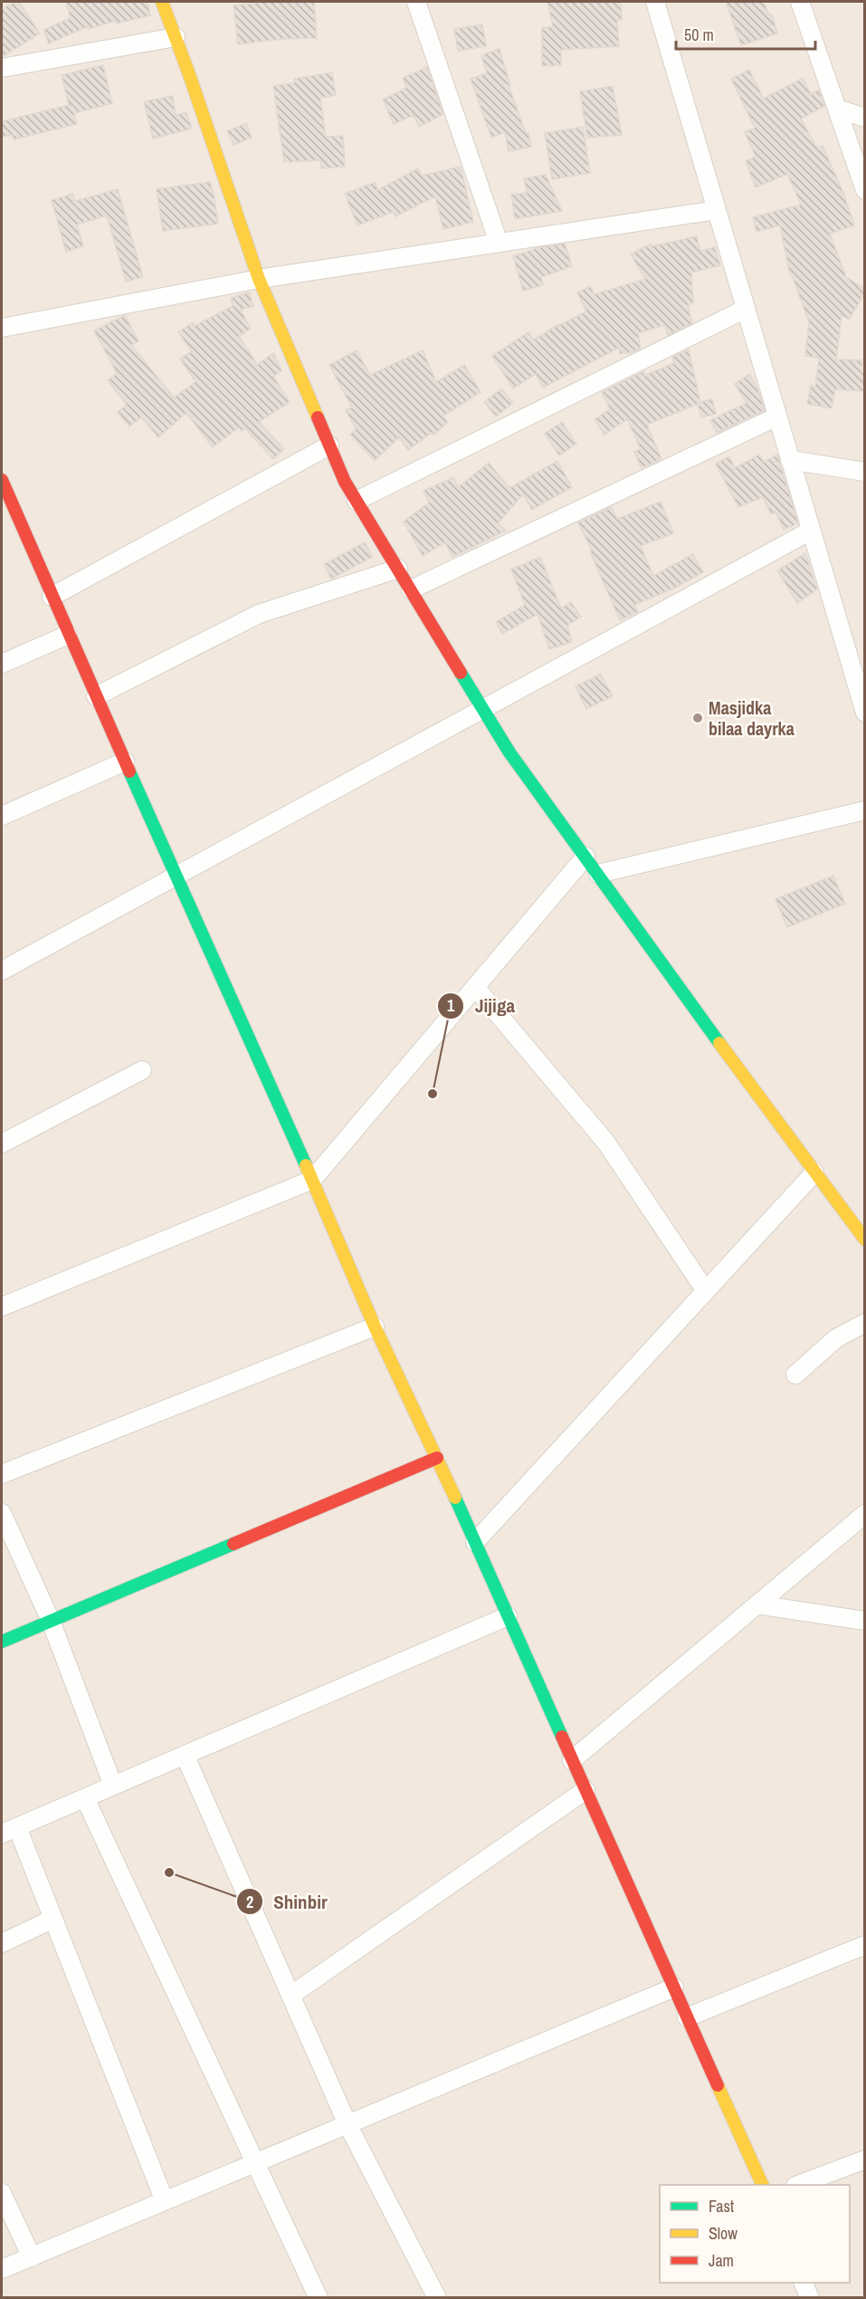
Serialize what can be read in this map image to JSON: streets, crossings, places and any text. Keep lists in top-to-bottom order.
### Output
{
  "places": ["Masjidka bilaa dayrka", "Jijiga", "Shinbir"],
  "legend": ["Fast", "Slow", "Jam"],
  "scale_bar": "50 m"
}
